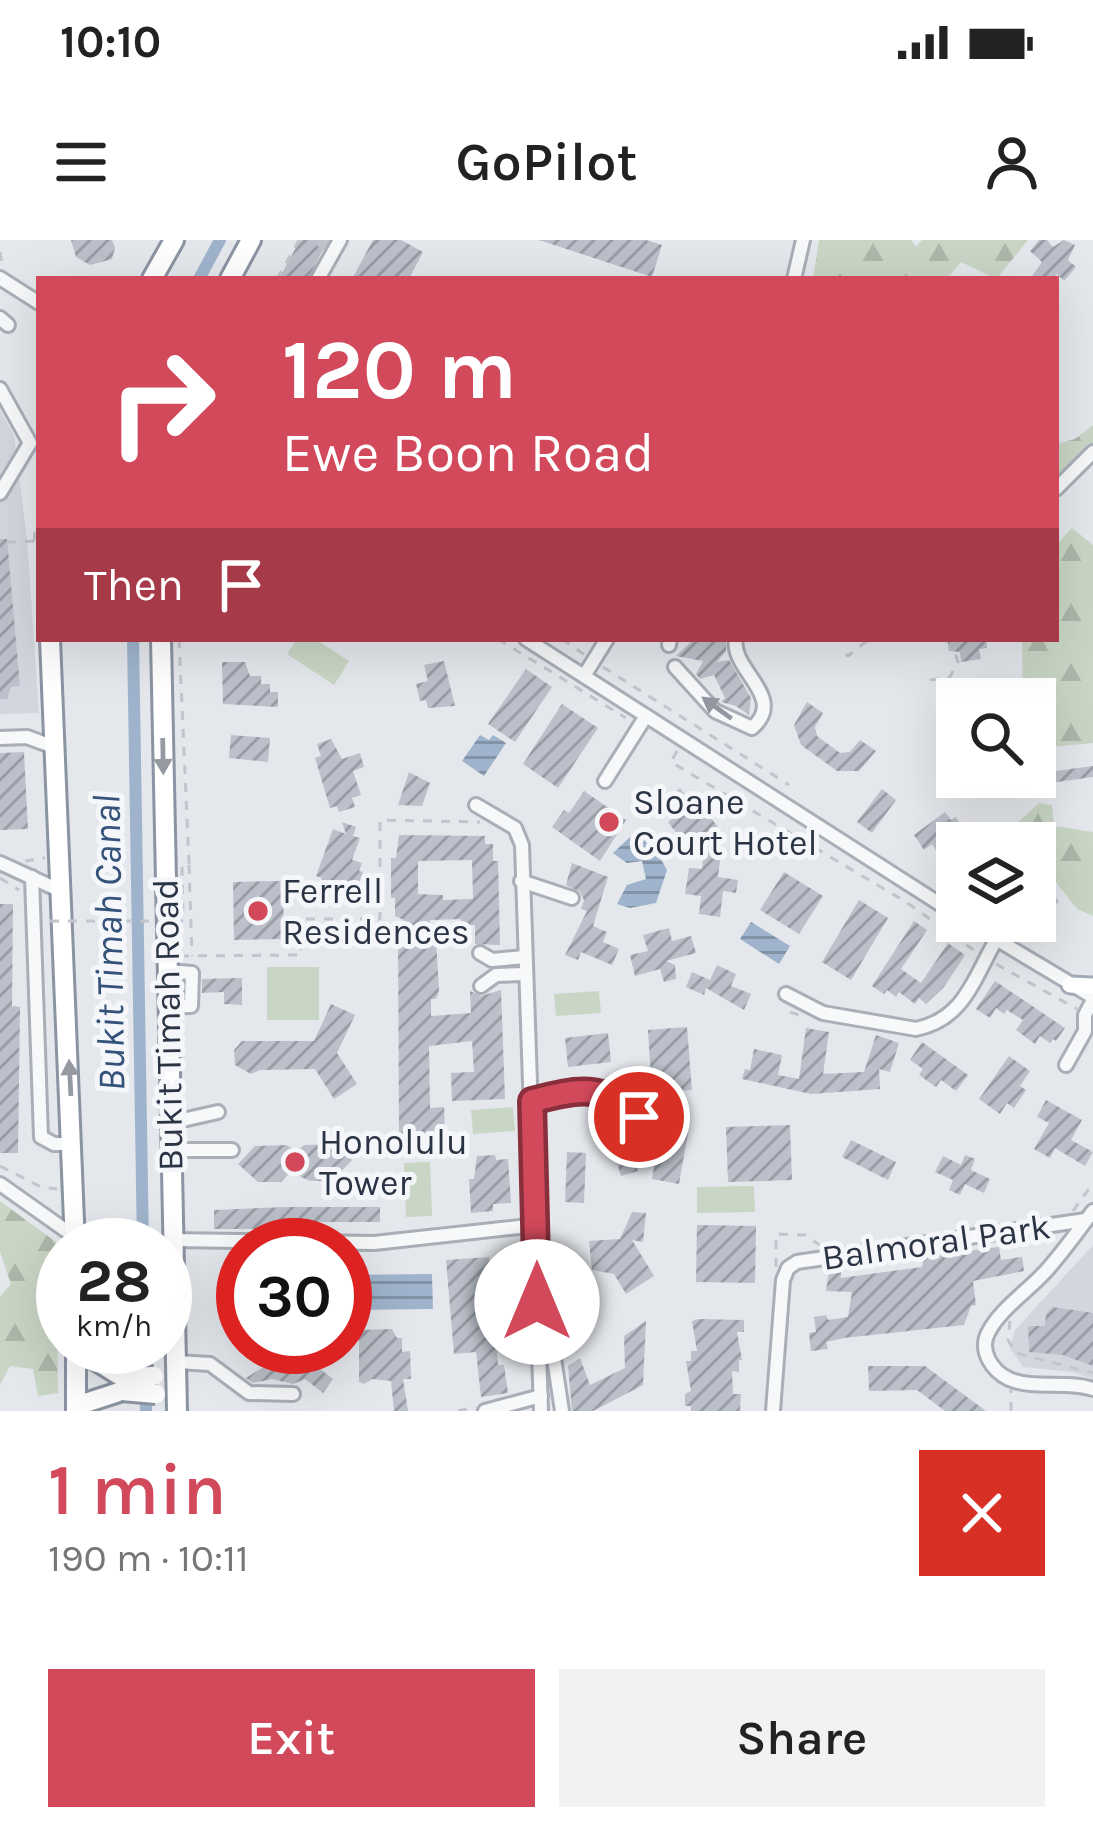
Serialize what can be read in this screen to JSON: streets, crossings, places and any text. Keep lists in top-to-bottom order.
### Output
{
  "streets": {
    "highway": ["Bukit Timah Road"],
    "street": ["Balmoral Park"]
  },
  "water": ["Bukit Timah Canal"],
  "places": ["Sloane Court Hotel", "Ferrell Residences", "Honolulu Tower"],
  "page": {
    "status": "10:10",
    "header": "GoPilot",
    "turn": ["120 m", "Ewe Boon Road"],
    "then": "Then",
    "speed": "28 km/h",
    "limit": "30",
    "heading": ["1 min", "190 m · 10:11"],
    "buttons": ["Exit", "Share"]
  }
}
